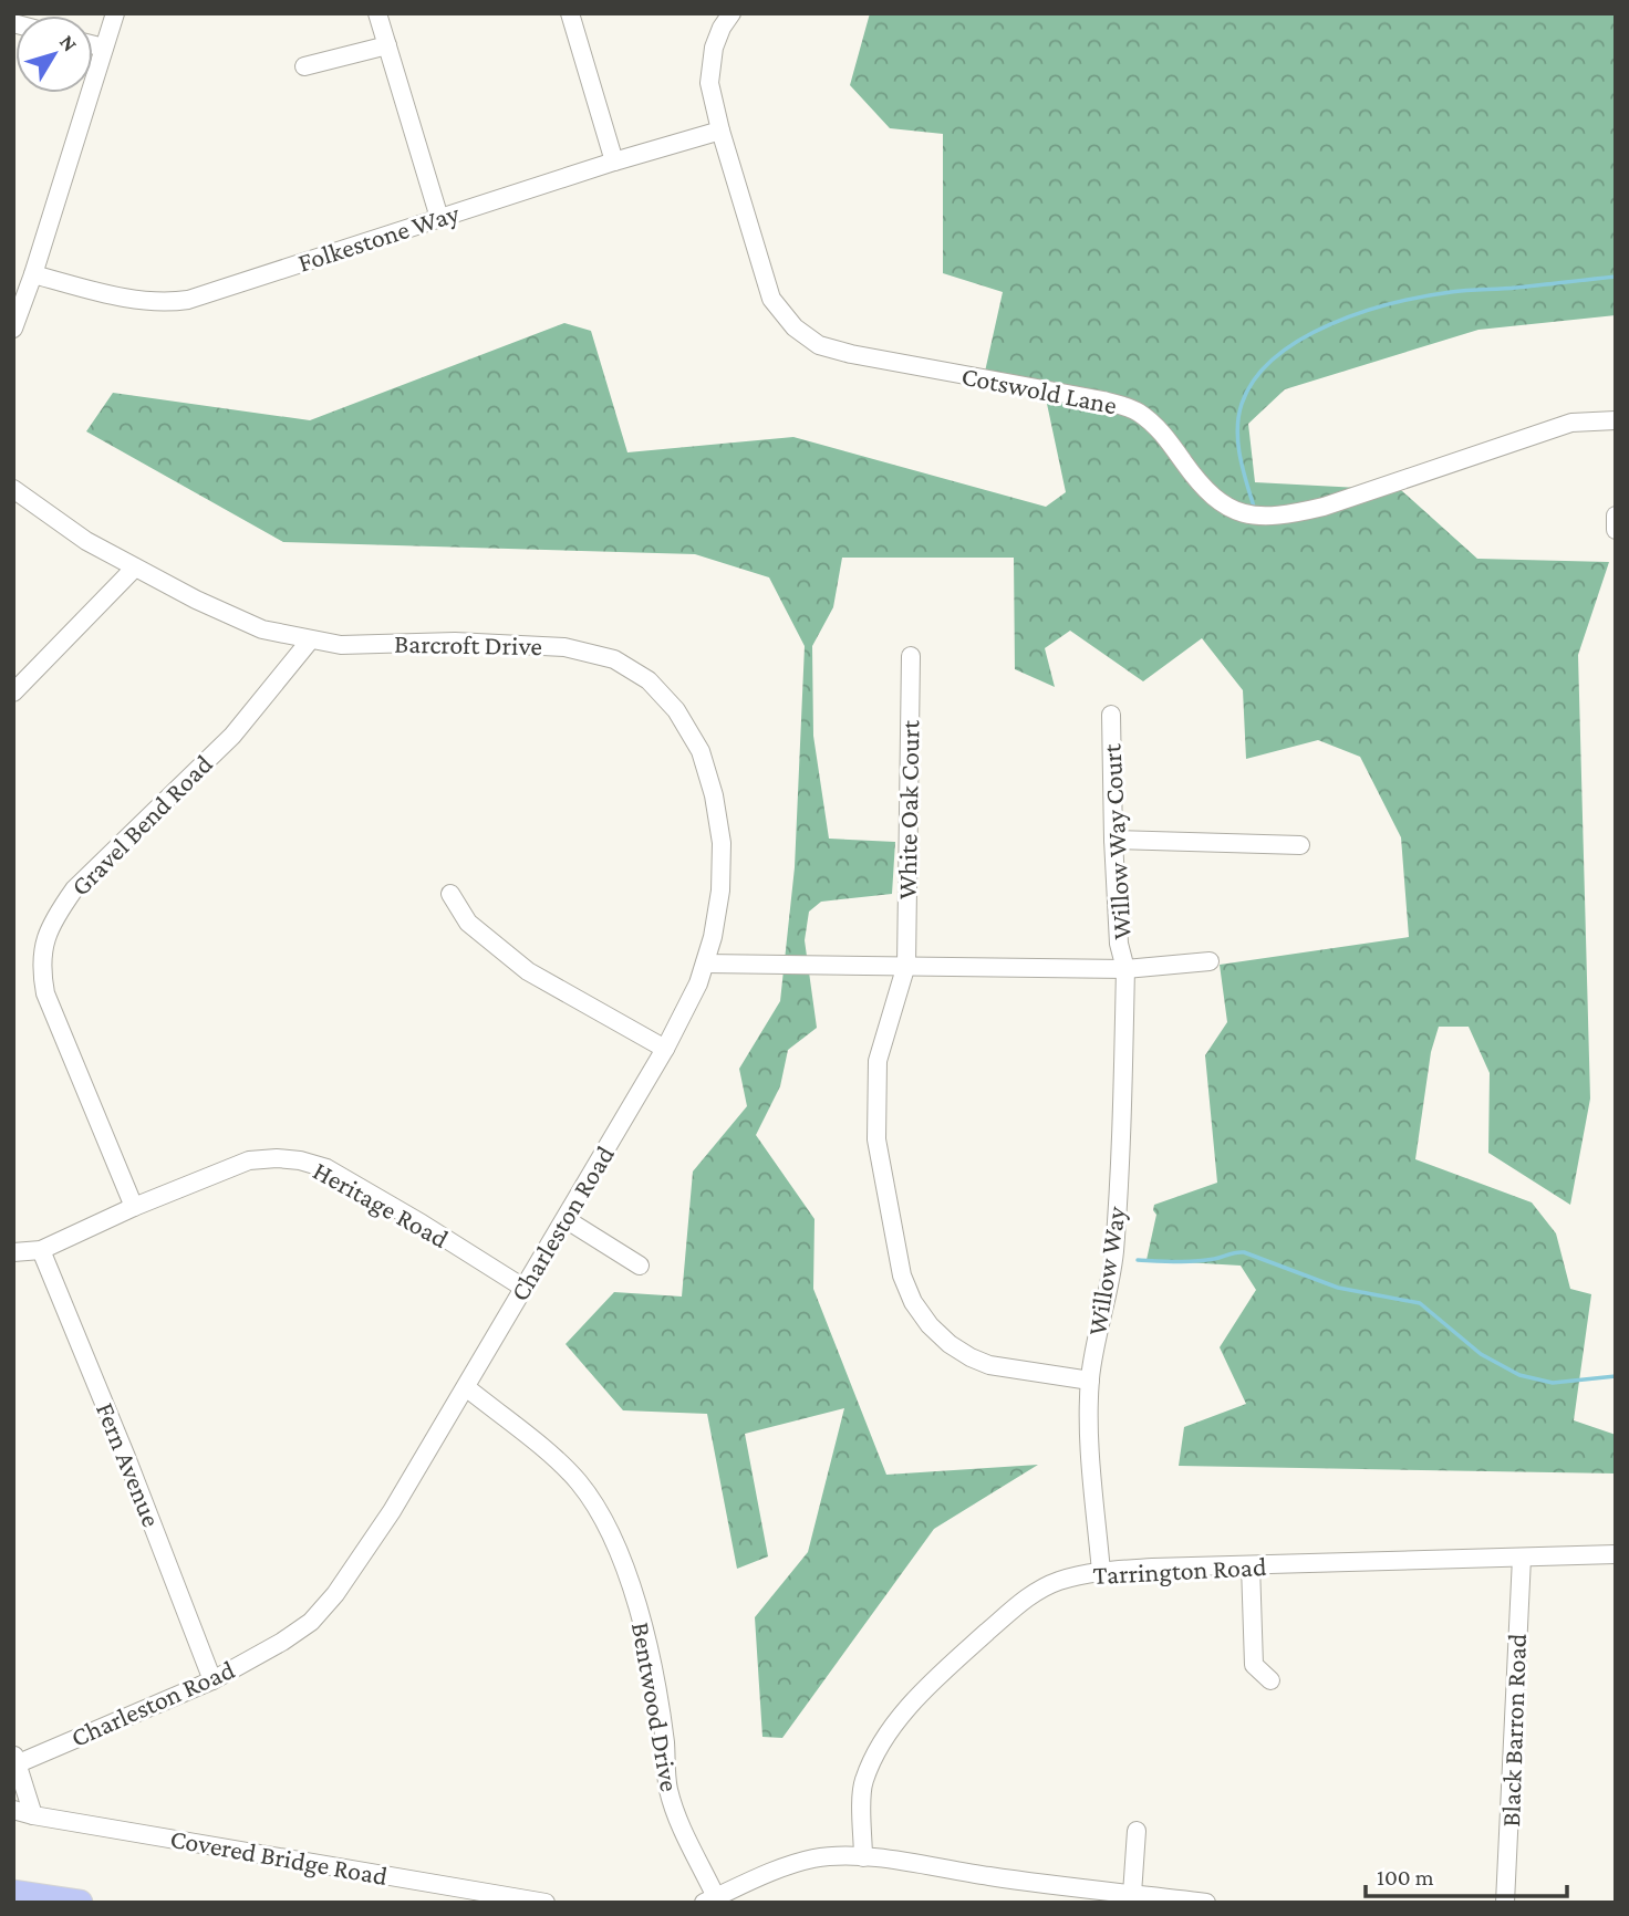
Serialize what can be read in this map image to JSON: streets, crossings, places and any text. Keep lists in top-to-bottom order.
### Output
{
  "streets": {
    "street": [
      "Folkestone Way",
      "Cotswold Lane",
      "Barcroft Drive",
      "White Oak Court",
      "Gravel Bend Road",
      "Willow Way Court",
      "Heritage Road",
      "Charleston Road",
      "Willow Way",
      "Fern Avenue",
      "Tarrington Road",
      "Bentwood Drive",
      "Black Barron Road",
      "Covered Bridge Road"
    ]
  },
  "crossings": [
    ["Folkestone Way", "Cotswold Lane"],
    ["Barcroft Drive", "Gravel Bend Road"],
    ["Barcroft Drive", "Charleston Road"],
    ["White Oak Court", "Willow Way"],
    ["Gravel Bend Road", "Heritage Road"],
    ["Willow Way Court", "Willow Way"],
    ["Heritage Road", "Charleston Road"],
    ["Heritage Road", "Fern Avenue"],
    ["Charleston Road", "Fern Avenue"],
    ["Charleston Road", "Bentwood Drive"],
    ["Willow Way", "Tarrington Road"],
    ["Tarrington Road", "Black Barron Road"]
  ],
  "scale_bar": "100 m",
  "north": "top right"
}
